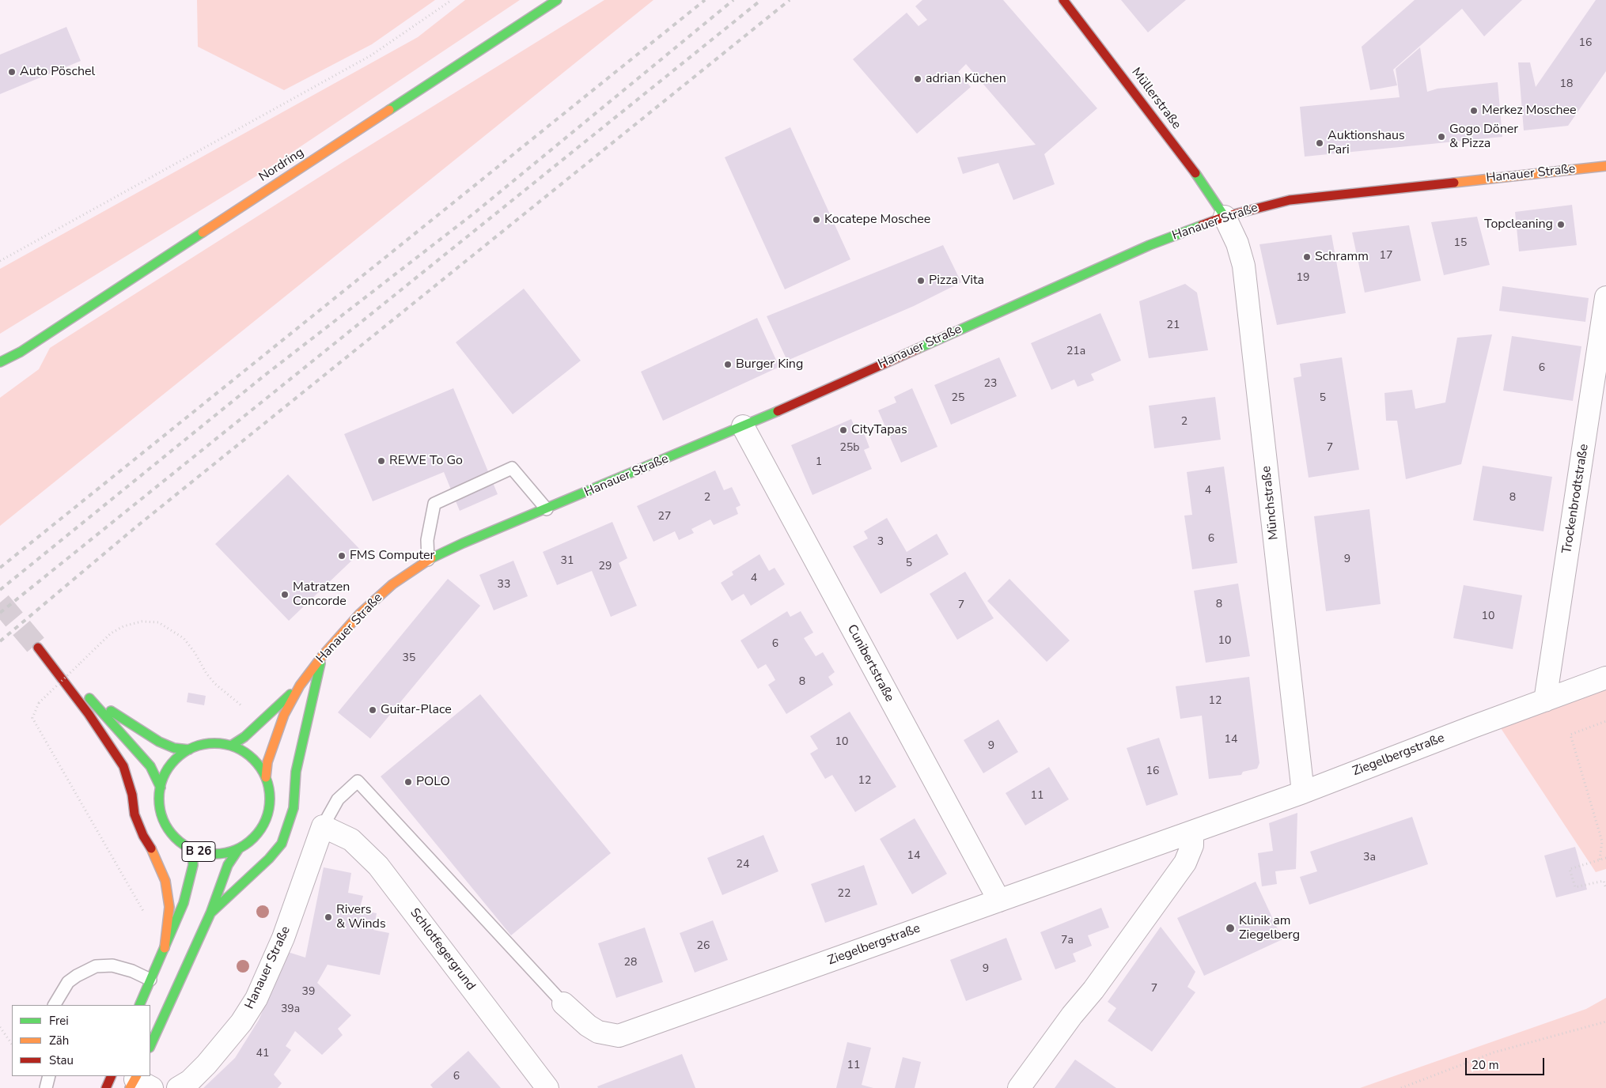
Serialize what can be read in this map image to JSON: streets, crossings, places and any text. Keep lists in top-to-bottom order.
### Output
{
  "streets": {
    "main road": [
      "Müllerstraße",
      "Nordring",
      "Hanauer Straße",
      "B 26"
    ],
    "street": [
      "Trockenbrodtstraße",
      "Münchstraße",
      "Cunibertstraße",
      "Ziegelbergstraße",
      "Schlotfegergrund"
    ]
  },
  "crossings": [
    ["Müllerstraße", "Hanauer Straße"],
    ["Müllerstraße", "Münchstraße"],
    ["Hanauer Straße", "Münchstraße"],
    ["Hanauer Straße", "Cunibertstraße"],
    ["Hanauer Straße", "B 26"],
    ["Hanauer Straße", "Schlotfegergrund"],
    ["Trockenbrodtstraße", "Ziegelbergstraße"],
    ["Münchstraße", "Ziegelbergstraße"],
    ["Cunibertstraße", "Ziegelbergstraße"]
  ],
  "places": [
    "Auto Pöschel",
    "adrian Küchen",
    "Merkez Moschee",
    "Gogo Döner & Pizza",
    "Auktionshaus Pari",
    "Kocatepe Moschee",
    "Topcleaning",
    "Schramm",
    "Pizza Vita",
    "Burger King",
    "CityTapas",
    "REWE To Go",
    "FMS Computer",
    "Matratzen Concorde",
    "Guitar-Place",
    "POLO",
    "Rivers & Winds",
    "Klinik am Ziegelberg"
  ],
  "house_numbers": [
    "16",
    "18",
    "15",
    "17",
    "19",
    "21",
    "21a",
    "6",
    "23",
    "25",
    "5",
    "2",
    "25b",
    "7",
    "1",
    "4",
    "2",
    "8",
    "27",
    "6",
    "3",
    "9",
    "31",
    "5",
    "29",
    "4",
    "33",
    "8",
    "7",
    "10",
    "10",
    "6",
    "35",
    "8",
    "12",
    "14",
    "10",
    "9",
    "16",
    "12",
    "11",
    "14",
    "3a",
    "24",
    "22",
    "7a",
    "26",
    "28",
    "9",
    "7",
    "39",
    "39a",
    "41",
    "11",
    "6"
  ],
  "legend": ["Frei", "Zäh", "Stau"],
  "scale_bar": "20 m"
}
